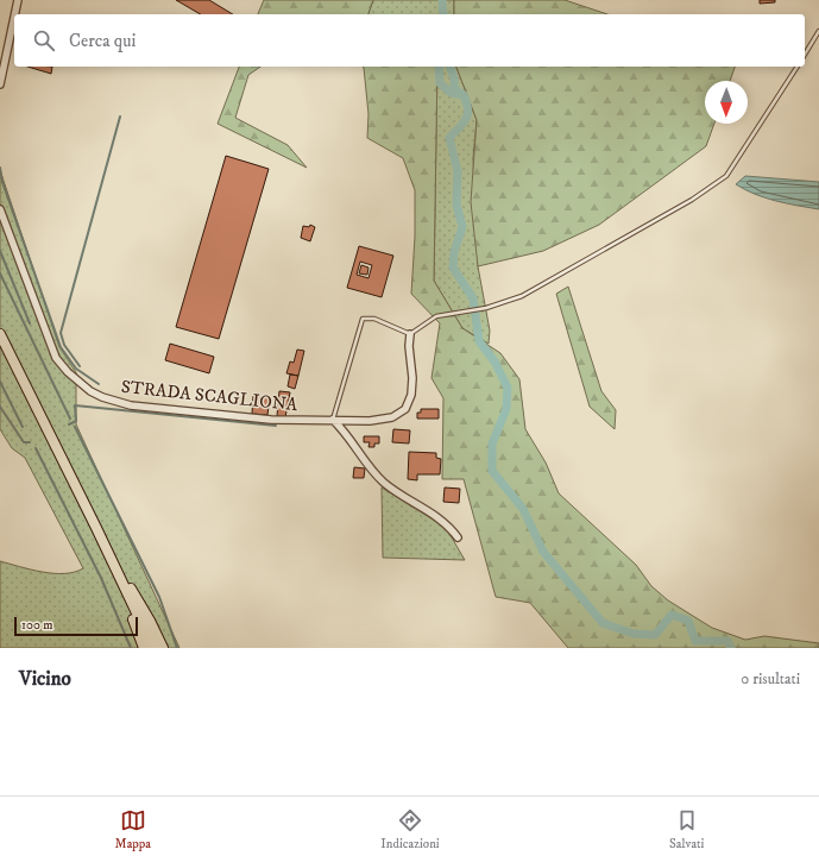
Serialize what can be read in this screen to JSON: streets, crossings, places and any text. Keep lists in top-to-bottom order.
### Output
{
  "streets": {
    "street": ["STRADA SCAGLIONA"]
  },
  "scale_bar": "100 m",
  "north": "bottom",
  "page": {
    "search": "Cerca qui",
    "scale": "100 m",
    "heading": ["Vicino", "0 risultati"],
    "nav": ["Mappa", "Indicazioni", "Salvati"]
  }
}
